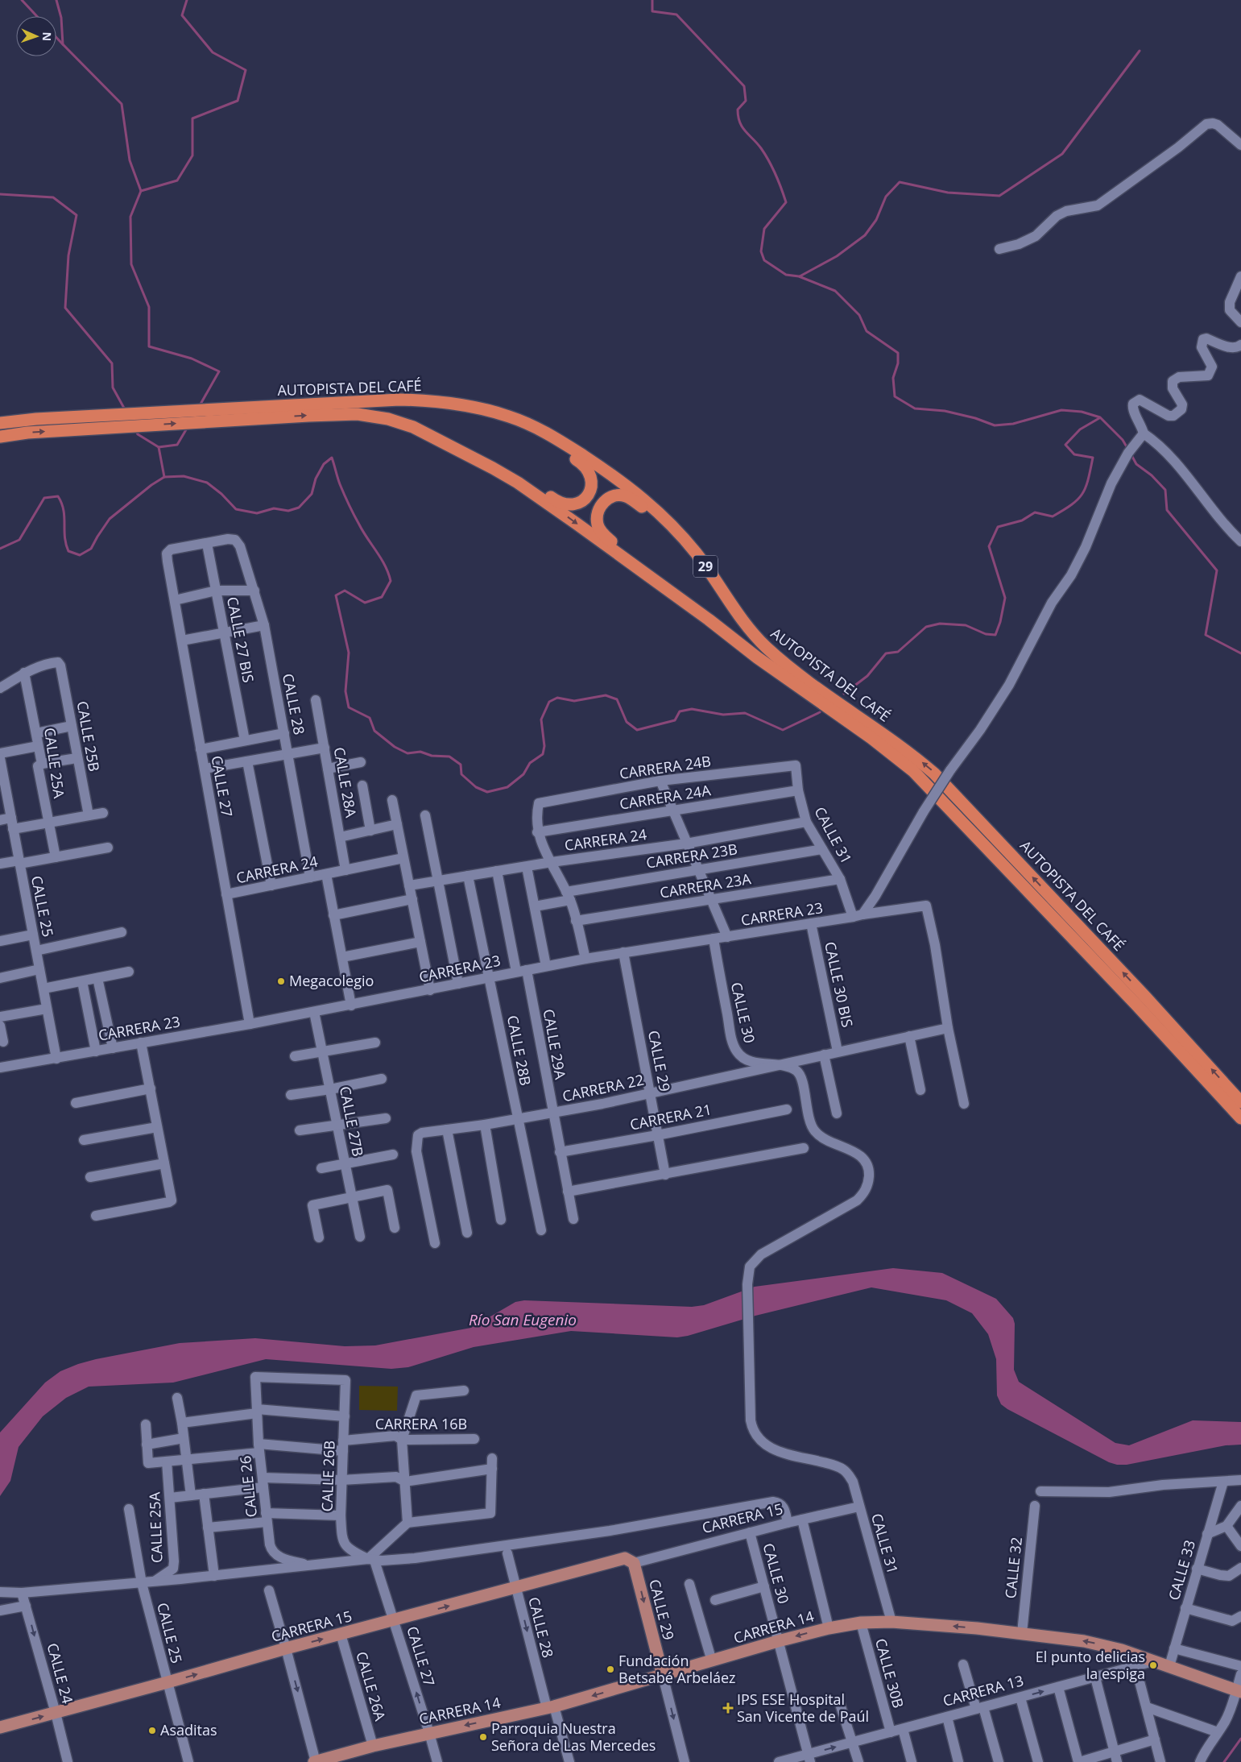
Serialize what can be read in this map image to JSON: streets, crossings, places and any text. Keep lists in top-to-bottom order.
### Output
{
  "streets": {
    "highway": ["AUTOPISTA DEL CAFÉ", "29"],
    "main road": ["CALLE 29", "CARRERA 15", "CARRERA 14"],
    "street": [
      "CALLE 27 BIS",
      "CALLE 28",
      "CALLE 25B",
      "CALLE 25A",
      "CARRERA 24B",
      "CALLE 28A",
      "CALLE 27",
      "CARRERA 24A",
      "CALLE 31",
      "CARRERA 24",
      "CARRERA 23B",
      "CARRERA 23A",
      "CALLE 25",
      "CARRERA 23",
      "CALLE 30 BIS",
      "CALLE 30",
      "CALLE 29A",
      "CALLE 28B",
      "CARRERA 22",
      "CARRERA 21",
      "CALLE 27B",
      "CARRERA 16B",
      "CALLE 26B",
      "CALLE 26",
      "CALLE 32",
      "CALLE 33",
      "CALLE 24",
      "CALLE 30B",
      "CALLE 26A",
      "CARRERA 13"
    ]
  },
  "crossings": [
    ["CALLE 27 BIS", "CALLE 28"],
    ["CALLE 27 BIS", "CALLE 27"],
    ["CALLE 28", "CALLE 27"],
    ["CALLE 28", "CARRERA 24"],
    ["CALLE 28", "CARRERA 15"],
    ["CALLE 28", "CARRERA 14"],
    ["CALLE 25B", "CALLE 25A"],
    ["CALLE 25A", "CALLE 25"],
    ["CALLE 25A", "CARRERA 16B"],
    ["CARRERA 24B", "CARRERA 24A"],
    ["CARRERA 24B", "CALLE 31"],
    ["CALLE 28A", "CARRERA 24"],
    ["CALLE 27", "CARRERA 24"],
    ["CALLE 27", "CARRERA 23"],
    ["CALLE 27", "CALLE 26B"],
    ["CALLE 27", "CARRERA 15"],
    ["CALLE 27", "CARRERA 14"],
    ["CARRERA 24A", "CALLE 31"],
    ["CALLE 31", "CARRERA 24"],
    ["CALLE 31", "CARRERA 23B"],
    ["CALLE 31", "CARRERA 23A"],
    ["CALLE 31", "CARRERA 23"],
    ["CALLE 31", "CALLE 30"],
    ["CALLE 31", "CARRERA 15"],
    ["CALLE 31", "CARRERA 14"],
    ["CARRERA 24", "CALLE 28B"],
    ["CALLE 25", "CARRERA 23"],
    ["CALLE 25", "CARRERA 15"],
    ["CARRERA 23", "CALLE 30 BIS"],
    ["CARRERA 23", "CALLE 30"],
    ["CARRERA 23", "CALLE 29A"],
    ["CARRERA 23", "CALLE 28B"],
    ["CARRERA 23", "CALLE 29"],
    ["CARRERA 23", "CARRERA 22"],
    ["CARRERA 23", "CALLE 27B"],
    ["CALLE 30 BIS", "CARRERA 22"],
    ["CALLE 30", "CARRERA 22"],
    ["CALLE 30", "CARRERA 15"],
    ["CALLE 30", "CARRERA 14"],
    ["CALLE 30", "CARRERA 13"],
    ["CALLE 29A", "CARRERA 22"],
    ["CALLE 29A", "CARRERA 21"],
    ["CALLE 28B", "CARRERA 22"],
    ["CALLE 29", "CARRERA 22"],
    ["CALLE 29", "CARRERA 21"],
    ["CALLE 29", "CARRERA 15"],
    ["CALLE 29", "CARRERA 14"],
    ["CARRERA 16B", "CALLE 26B"],
    ["CARRERA 16B", "CALLE 26"],
    ["CALLE 26B", "CALLE 26"],
    ["CARRERA 15", "CALLE 24"],
    ["CARRERA 15", "CALLE 26A"],
    ["CALLE 32", "CARRERA 14"],
    ["CARRERA 14", "CALLE 30B"],
    ["CARRERA 14", "CALLE 26A"],
    ["CARRERA 14", "CARRERA 13"],
    ["CALLE 30B", "CARRERA 13"]
  ],
  "one_way": ["CARRERA 14", "CALLE 24"],
  "water": ["Río San Eugenio"],
  "places": {
    "other": [
      "Megacolegio",
      "El punto delicias la espiga",
      "Fundación Betsabé Arbeláez",
      "Asaditas",
      "Parroquia Nuestra Señora de Las Mercedes"
    ],
    "health": ["IPS ESE Hospital San Vicente de Paúl"]
  },
  "north": "right"
}
